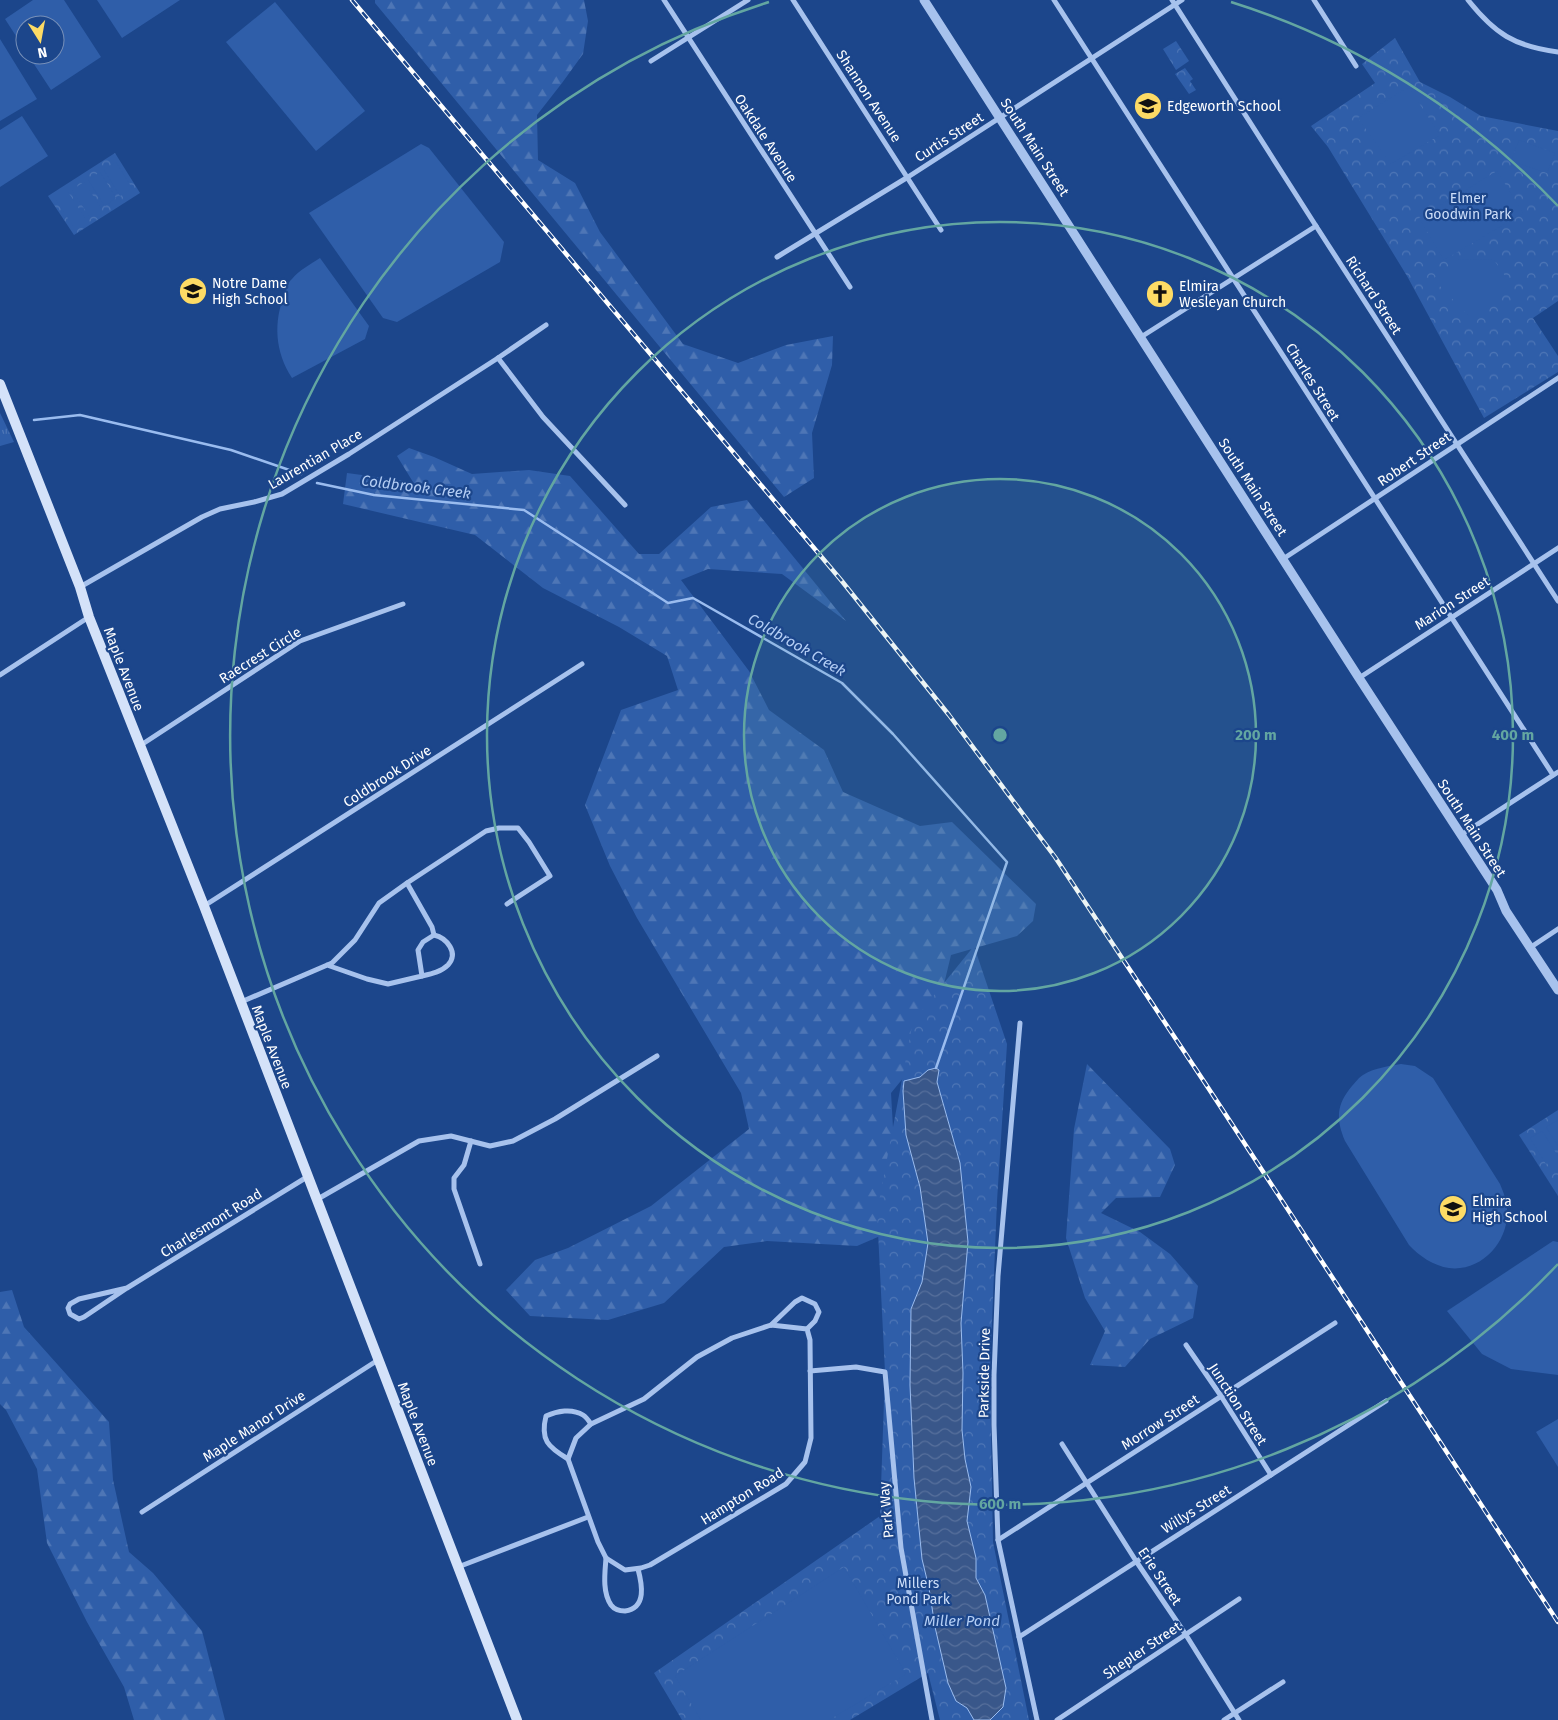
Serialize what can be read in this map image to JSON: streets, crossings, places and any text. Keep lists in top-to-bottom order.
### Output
{
  "streets": {
    "main road": ["Maple Avenue"],
    "street": [
      "Shannon Avenue",
      "Curtis Street",
      "Oakdale Avenue",
      "South Main Street",
      "Richard Street",
      "Charles Street",
      "Laurentian Place",
      "Robert Street",
      "Marion Street",
      "Raecrest Circle",
      "Coldbrook Drive",
      "Charlesmont Road",
      "Parkside Drive",
      "Junction Street",
      "Morrow Street",
      "Maple Manor Drive",
      "Hampton Road",
      "Willys Street",
      "Park Way",
      "Erie Street",
      "Shepler Street"
    ]
  },
  "crossings": [
    ["Shannon Avenue", "Curtis Street"],
    ["Curtis Street", "Oakdale Avenue"],
    ["Curtis Street", "South Main Street"],
    ["Curtis Street", "Richard Street"],
    ["Curtis Street", "Charles Street"],
    ["South Main Street", "Robert Street"],
    ["South Main Street", "Marion Street"],
    ["Richard Street", "Robert Street"],
    ["Richard Street", "Marion Street"],
    ["Charles Street", "Robert Street"],
    ["Charles Street", "Marion Street"],
    ["Laurentian Place", "Maple Avenue"],
    ["Raecrest Circle", "Maple Avenue"],
    ["Maple Avenue", "Coldbrook Drive"],
    ["Maple Avenue", "Charlesmont Road"],
    ["Maple Avenue", "Maple Manor Drive"],
    ["Parkside Drive", "Morrow Street"],
    ["Parkside Drive", "Willys Street"],
    ["Junction Street", "Morrow Street"],
    ["Junction Street", "Willys Street"],
    ["Morrow Street", "Erie Street"],
    ["Hampton Road", "Park Way"],
    ["Willys Street", "Erie Street"],
    ["Erie Street", "Shepler Street"]
  ],
  "water": ["Coldbrook Creek", "Miller Pond"],
  "parks": ["Elmer Goodwin Park", "Millers Pond Park"],
  "places": {
    "school or university": ["Edgeworth School", "Notre Dame High School", "Elmira High School"],
    "church": ["Elmira Wesleyan Church"]
  },
  "north": "bottom",
  "rings": ["200 m", "400 m", "600 m"]
}
